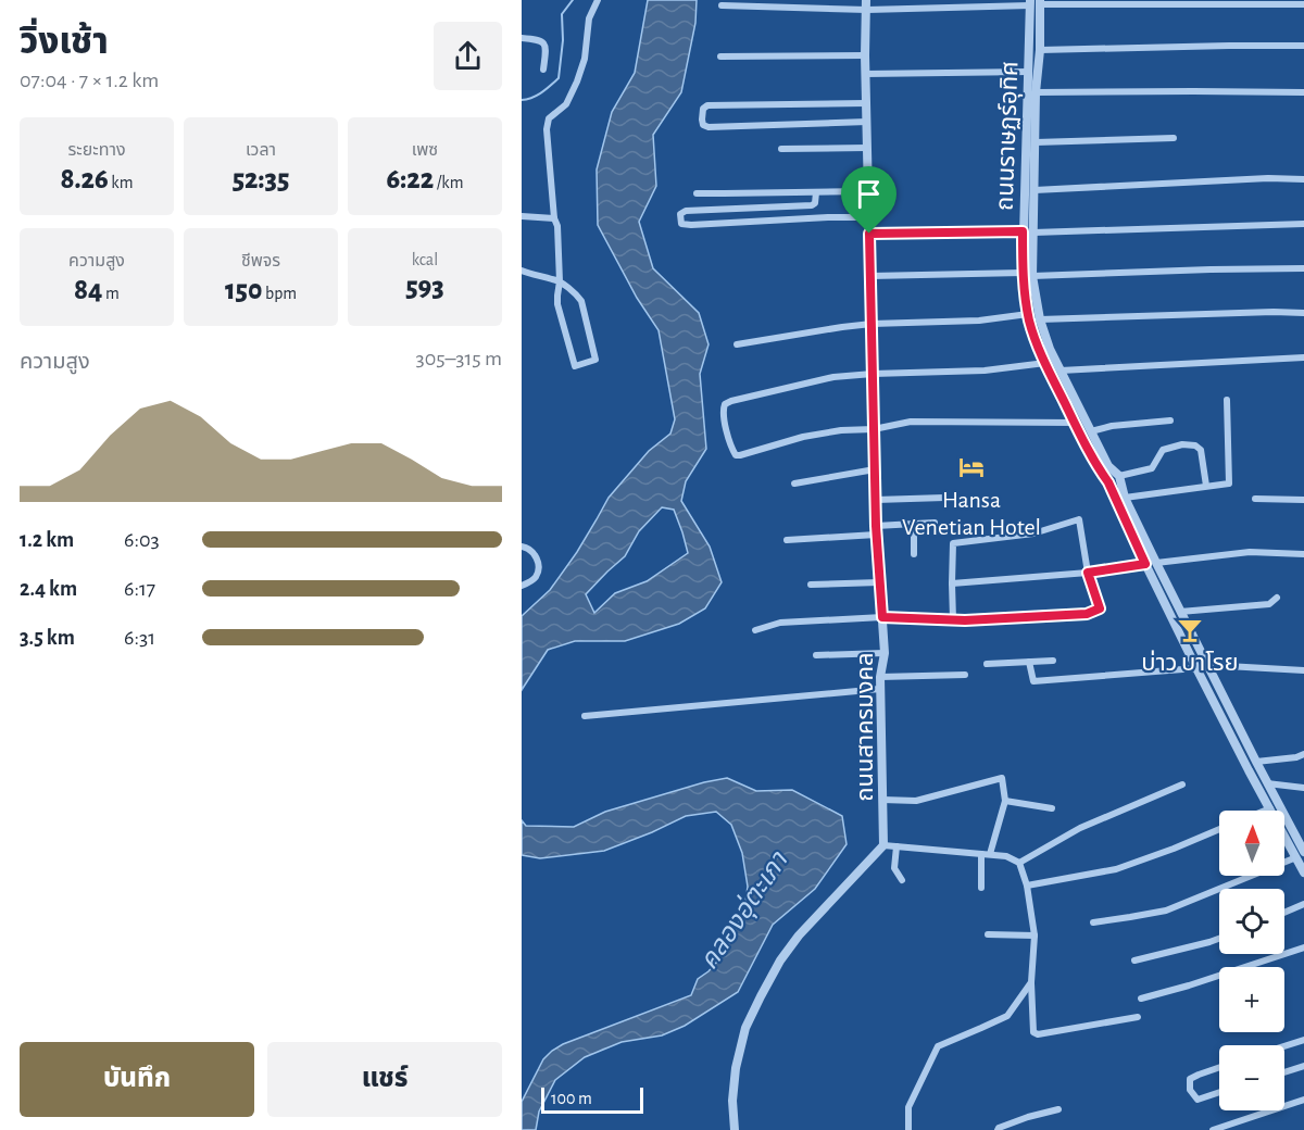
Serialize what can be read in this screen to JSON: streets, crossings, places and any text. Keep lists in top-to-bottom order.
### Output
{
  "streets": {
    "street": ["ถนนราษฏร์อุทิศ", "ถนนสาครมงคล"]
  },
  "water": ["คลองอุ่ตะเภา"],
  "places": {
    "hotel": ["Hansa Venetian Hotel"],
    "bar": ["บ่าว บาโรย"]
  },
  "scale_bar": "100 m",
  "north": "top",
  "page": {
    "heading": ["วิ่งเช้า", "07:04 · 7 × 1.2 km"],
    "stats": [
      ["ระยะทาง", "8.26 km"],
      ["เวลา", "52:35"],
      ["เพซ", "6:22 /km"],
      ["ความสูง", "84 m"],
      ["ชีพจร", "150 bpm"],
      ["kcal", "593"]
    ],
    "chart": ["ความสูง", "305–315 m"],
    "list": [
      {
        "name": "1.2 km",
        "note": "6:03"
      },
      {
        "name": "2.4 km",
        "note": "6:17"
      },
      {
        "name": "3.5 km",
        "note": "6:31"
      }
    ],
    "map_buttons": ["+", "−"],
    "buttons": ["บันทึก", "แชร์"],
    "scale": "100 m"
  }
}
